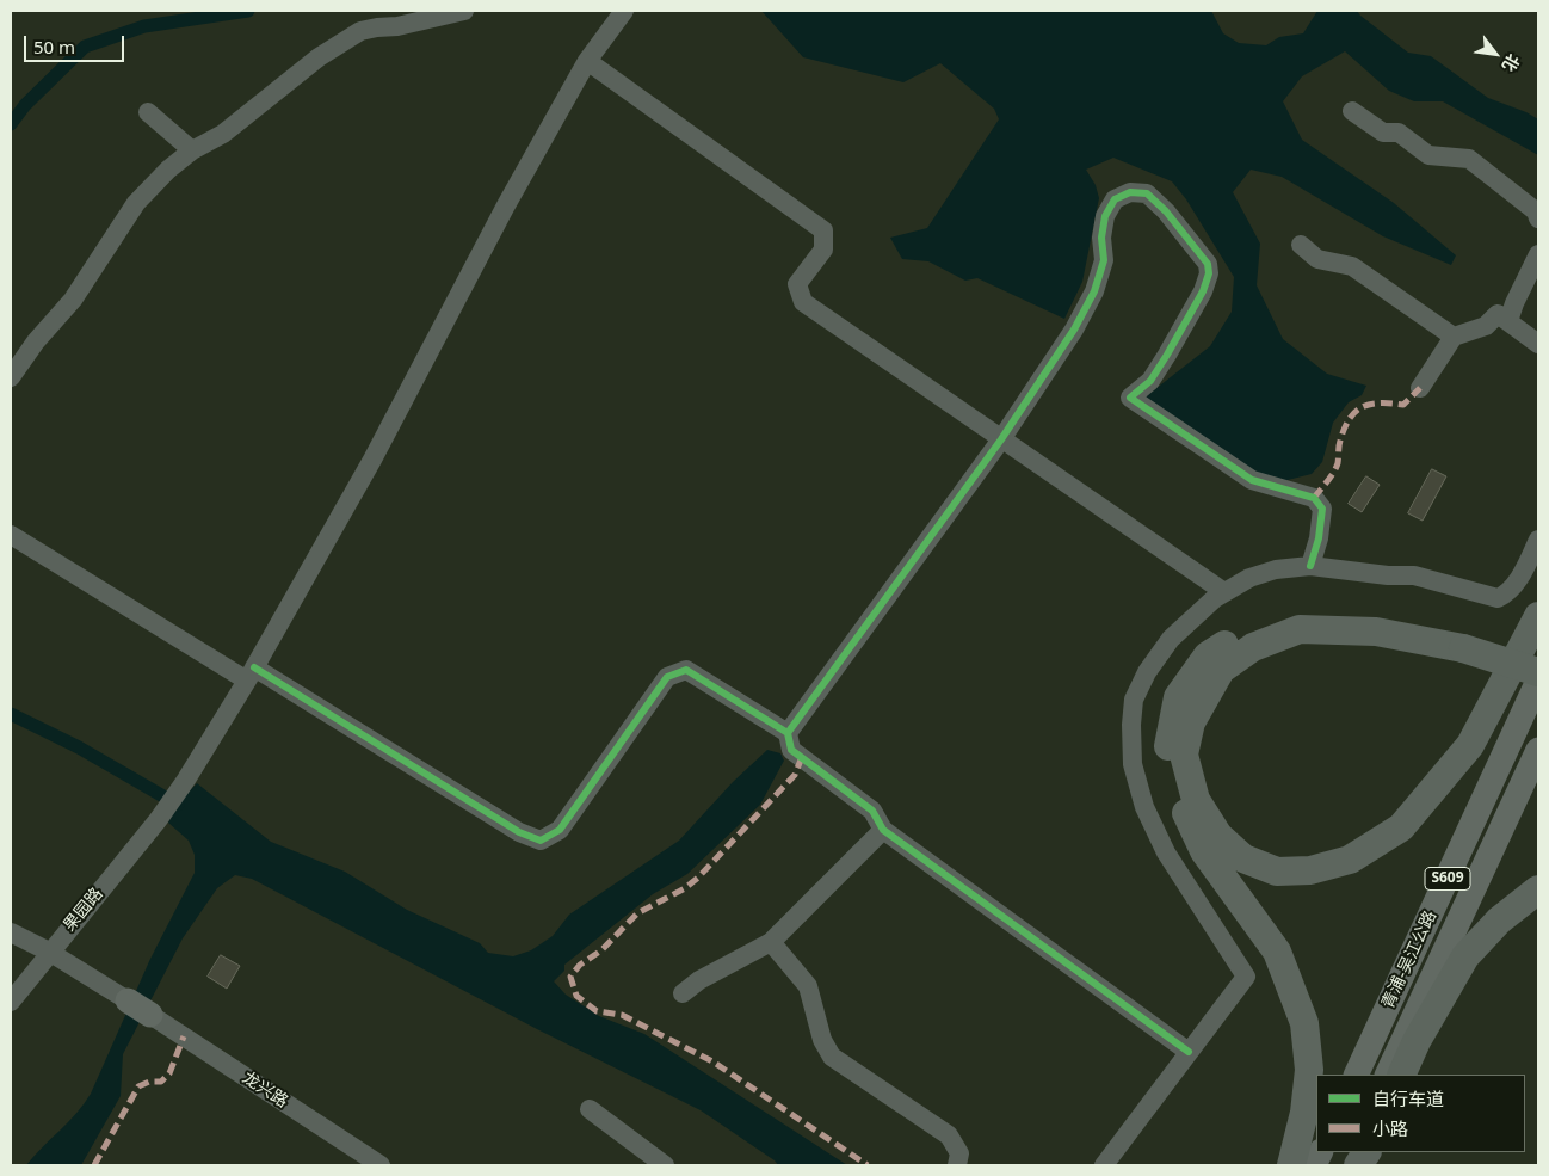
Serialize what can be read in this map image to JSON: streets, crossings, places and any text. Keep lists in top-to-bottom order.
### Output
{
  "streets": {
    "main road": ["S609", "青浦-吴江公路"],
    "street": ["果园路", "龙兴路"]
  },
  "legend": ["自行车道", "小路"],
  "scale_bar": "50 m",
  "north": "bottom right"
}
